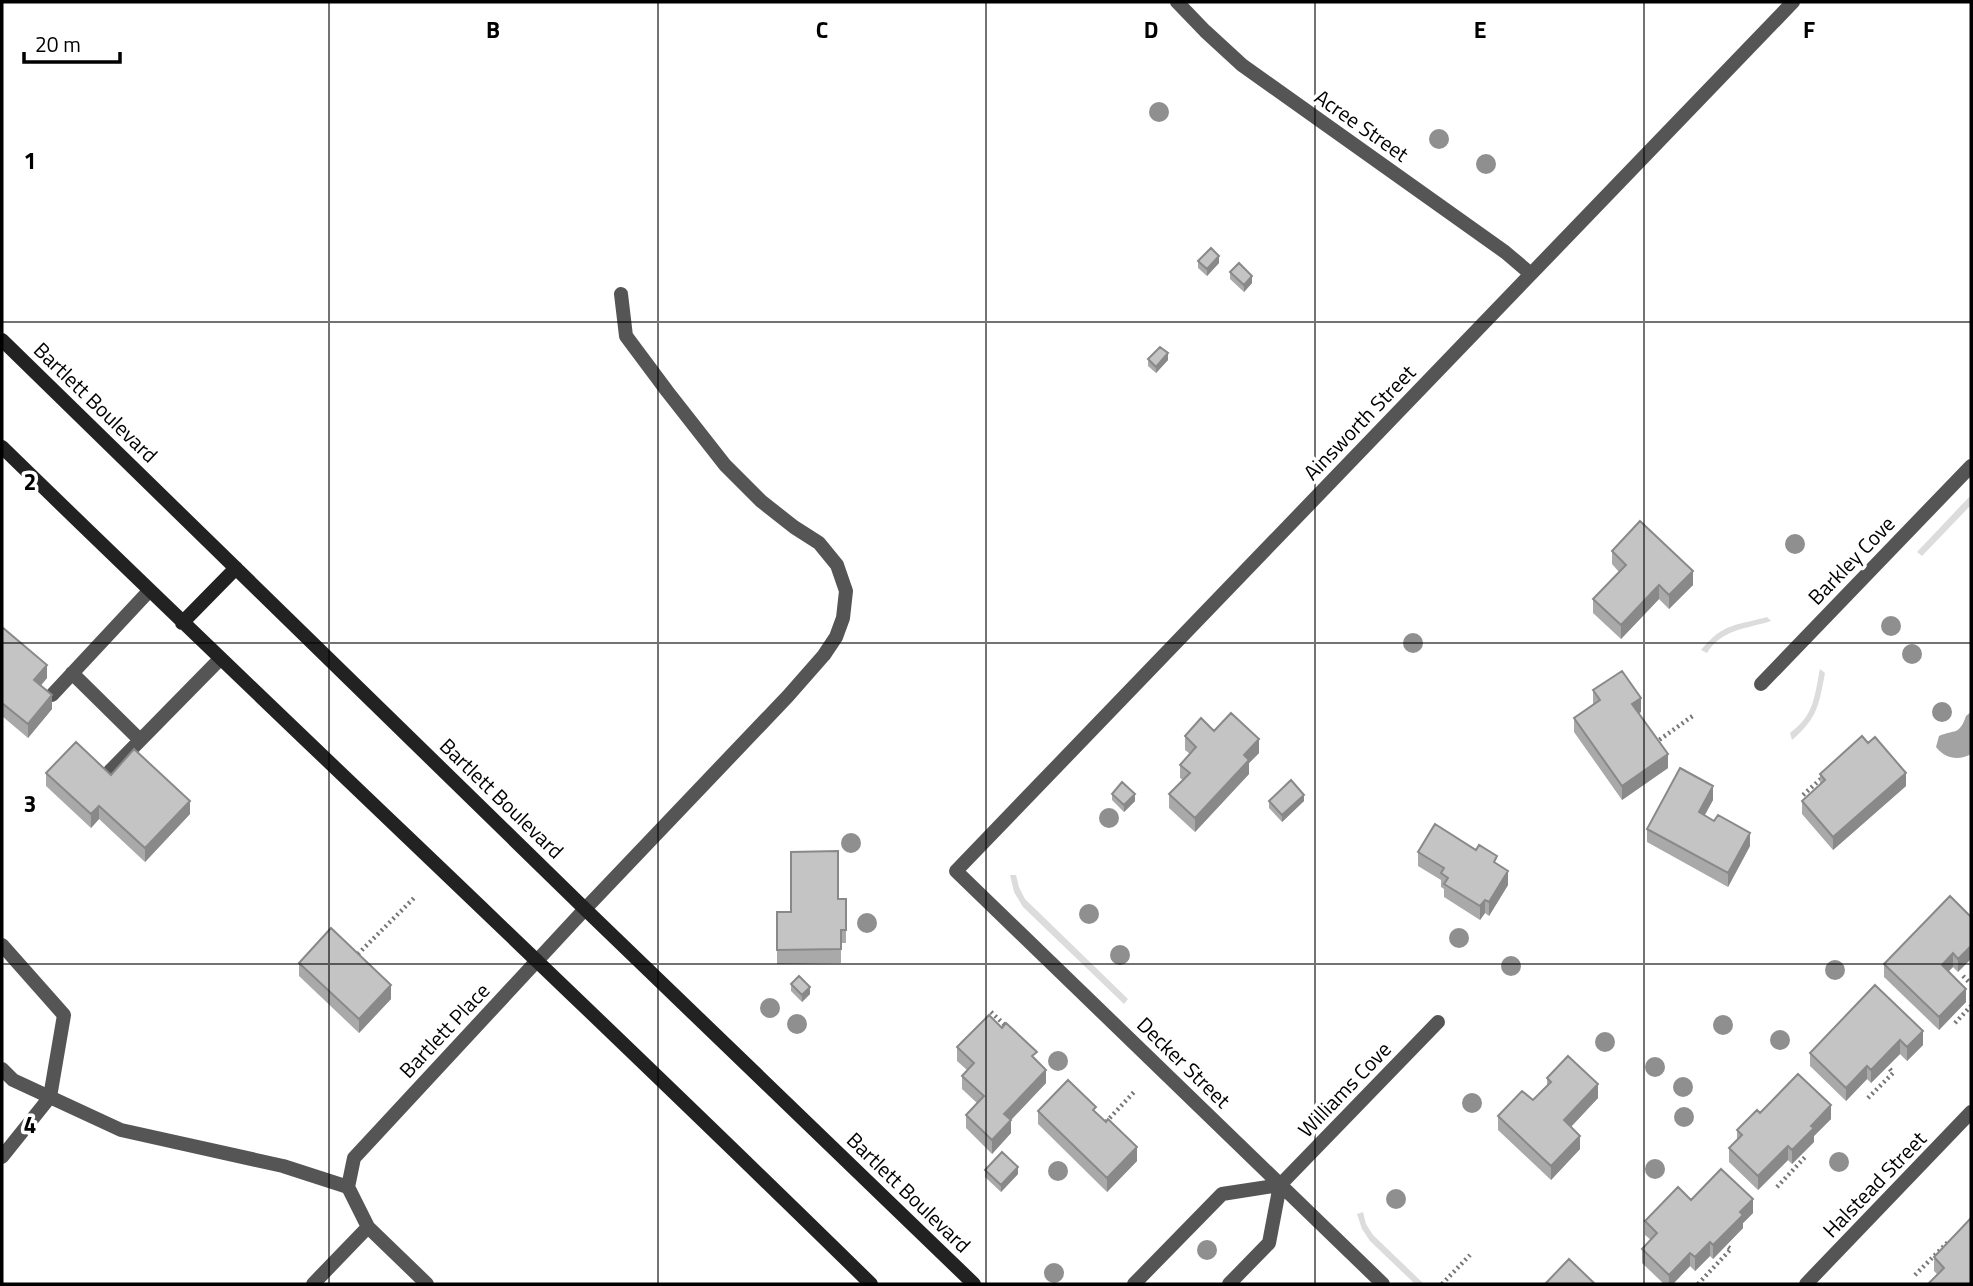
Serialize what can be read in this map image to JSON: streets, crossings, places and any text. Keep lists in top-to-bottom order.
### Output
{
  "streets": {
    "main road": ["Bartlett Boulevard"],
    "street": [
      "Acree Street",
      "Ainsworth Street",
      "Barkley Cove",
      "Bartlett Place",
      "Decker Street",
      "Williams Cove",
      "Halstead Street"
    ]
  },
  "crossings": [
    ["Acree Street", "Ainsworth Street"],
    ["Bartlett Boulevard", "Bartlett Place"],
    ["Ainsworth Street", "Decker Street"],
    ["Decker Street", "Williams Cove"]
  ],
  "scale_bar": "20 m",
  "grid": {
    "columns": [
      "B",
      "C",
      "D",
      "E",
      "F"
    ],
    "rows": [
      "1",
      "2",
      "3",
      "4"
    ]
  }
}
